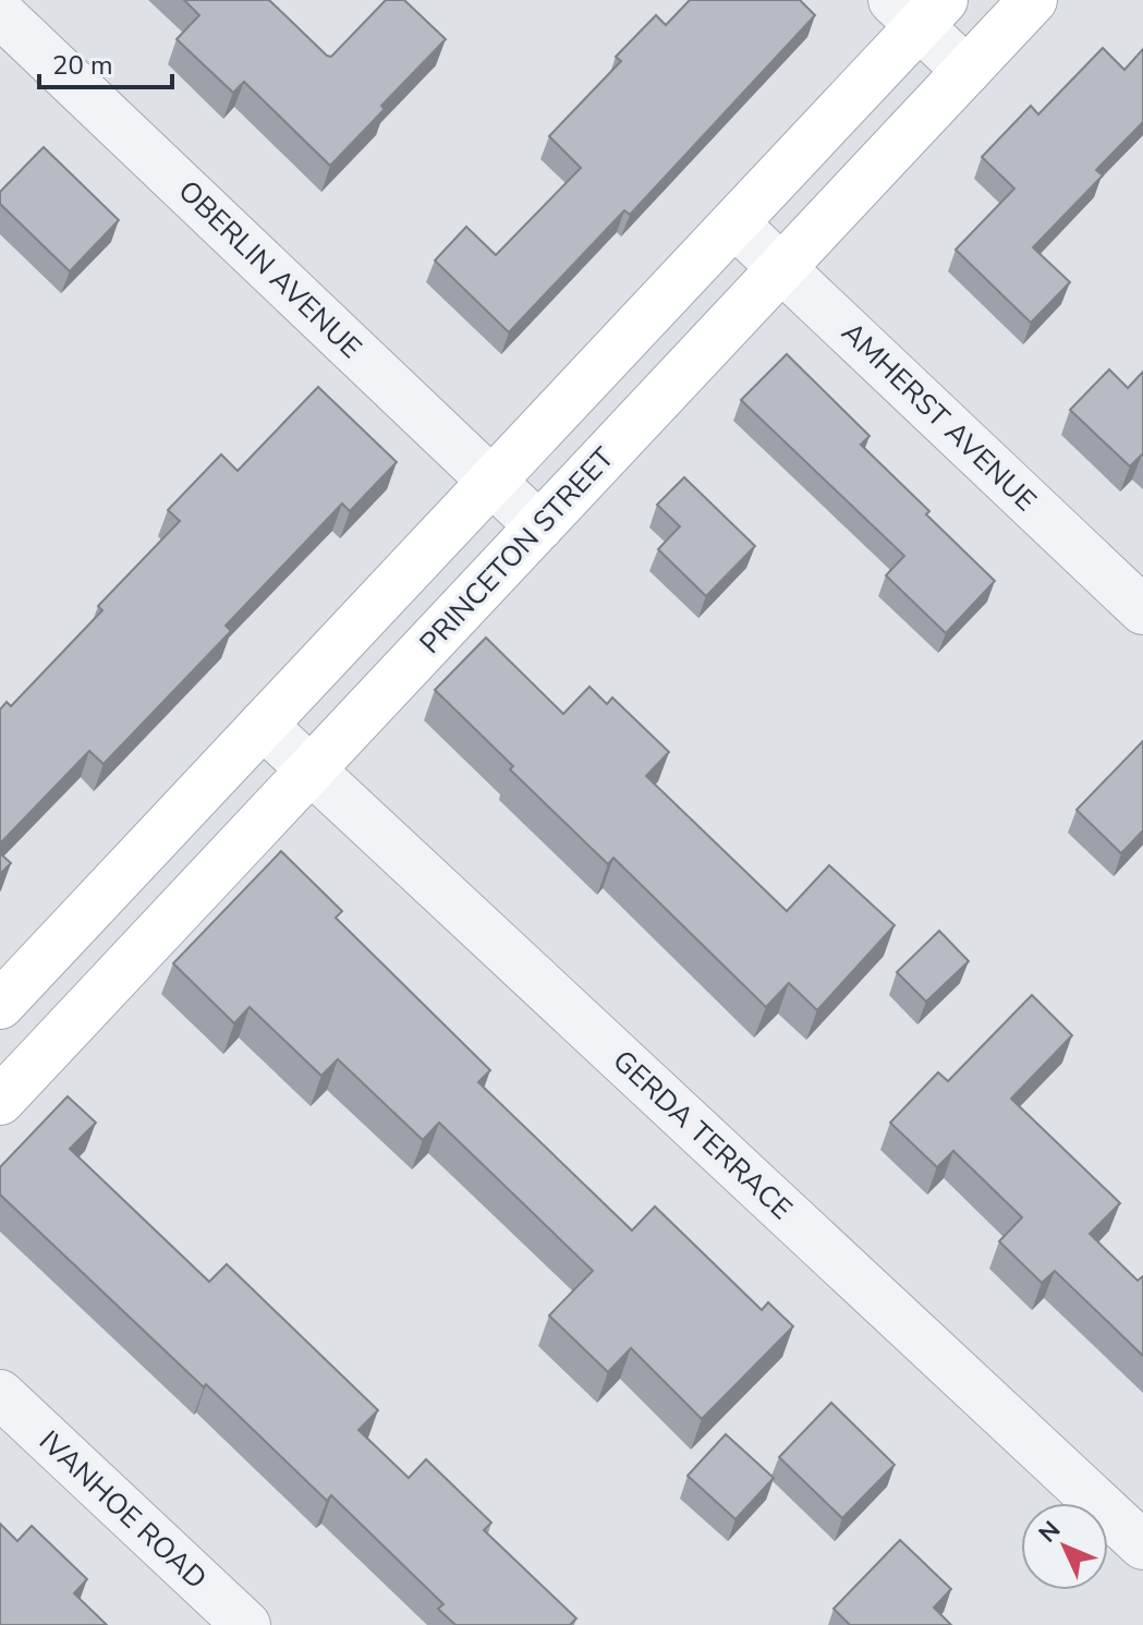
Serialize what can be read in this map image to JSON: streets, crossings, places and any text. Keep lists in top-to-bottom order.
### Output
{
  "streets": {
    "main road": ["PRINCETON STREET"],
    "street": [
      "OBERLIN AVENUE",
      "AMHERST AVENUE",
      "GERDA TERRACE",
      "IVANHOE ROAD"
    ]
  },
  "crossings": [
    ["OBERLIN AVENUE", "PRINCETON STREET"],
    ["AMHERST AVENUE", "PRINCETON STREET"],
    ["PRINCETON STREET", "GERDA TERRACE"]
  ],
  "scale_bar": "20 m",
  "north": "top left"
}
